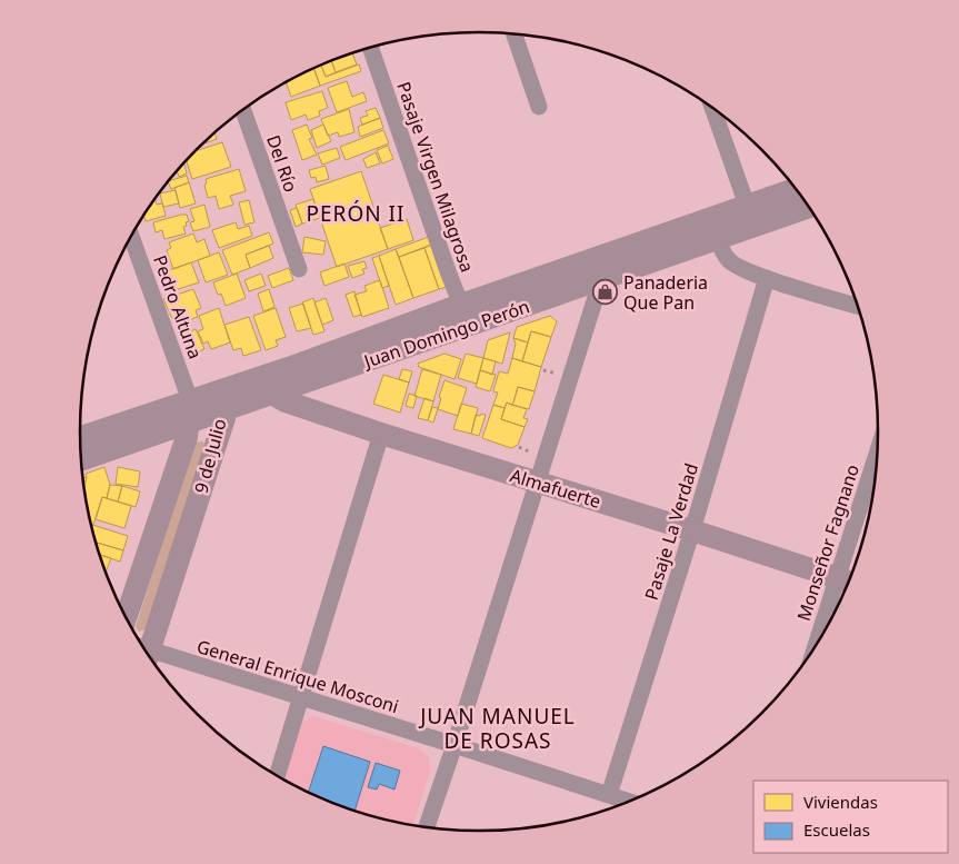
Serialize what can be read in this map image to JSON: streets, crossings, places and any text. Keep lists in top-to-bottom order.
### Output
{
  "streets": {
    "main road": ["Juan Domingo Perón", "9 de Julio", "Almafuerte"],
    "street": [
      "Del Río",
      "Pasaje Virgen Milagrosa",
      "Pedro Altuna",
      "Pasaje La Verdad",
      "Monseñor Fagnano",
      "General Enrique Mosconi"
    ]
  },
  "crossings": [
    ["Pasaje Virgen Milagrosa", "Juan Domingo Perón"],
    ["Pedro Altuna", "Juan Domingo Perón"],
    ["Pedro Altuna", "9 de Julio"],
    ["Juan Domingo Perón", "9 de Julio"],
    ["Juan Domingo Perón", "Almafuerte"],
    ["Almafuerte", "Pasaje La Verdad"],
    ["Almafuerte", "Monseñor Fagnano"],
    ["Pasaje La Verdad", "General Enrique Mosconi"]
  ],
  "districts": ["PERÓN II", "JUAN MANUEL DE ROSAS"],
  "places": {
    "shop": ["Panaderia Que Pan"]
  },
  "legend": ["Viviendas", "Escuelas"]
}
